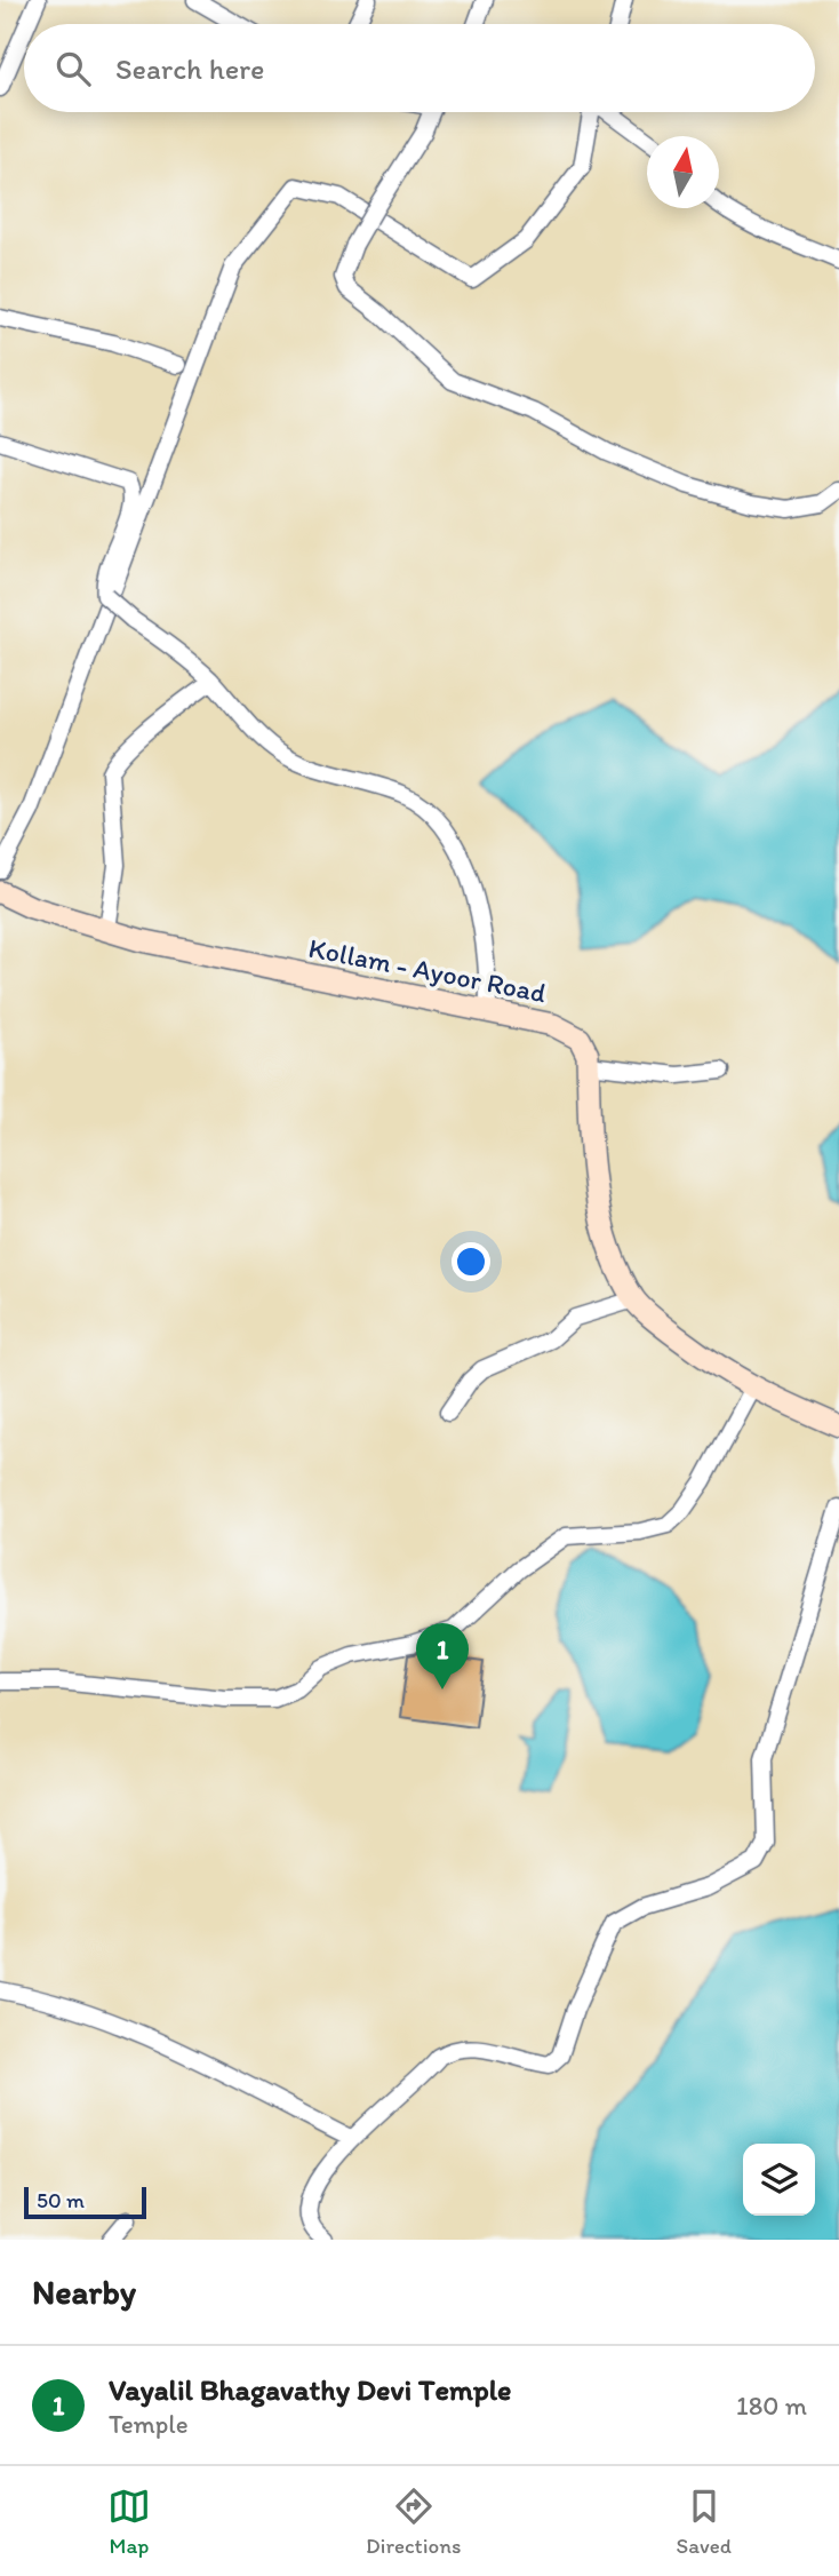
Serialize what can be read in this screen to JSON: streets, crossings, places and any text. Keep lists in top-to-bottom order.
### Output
{
  "streets": {
    "main road": ["Kollam - Ayoor Road"]
  },
  "scale_bar": "50 m",
  "north": "top",
  "page": {
    "search": "Search here",
    "pins": "1",
    "scale": "50 m",
    "heading": "Nearby",
    "list": [
      {
        "mark": "1",
        "name": "Vayalil Bhagavathy Devi Temple",
        "note": "Temple",
        "value": "180 m"
      }
    ],
    "nav": ["Map", "Directions", "Saved"]
  }
}
